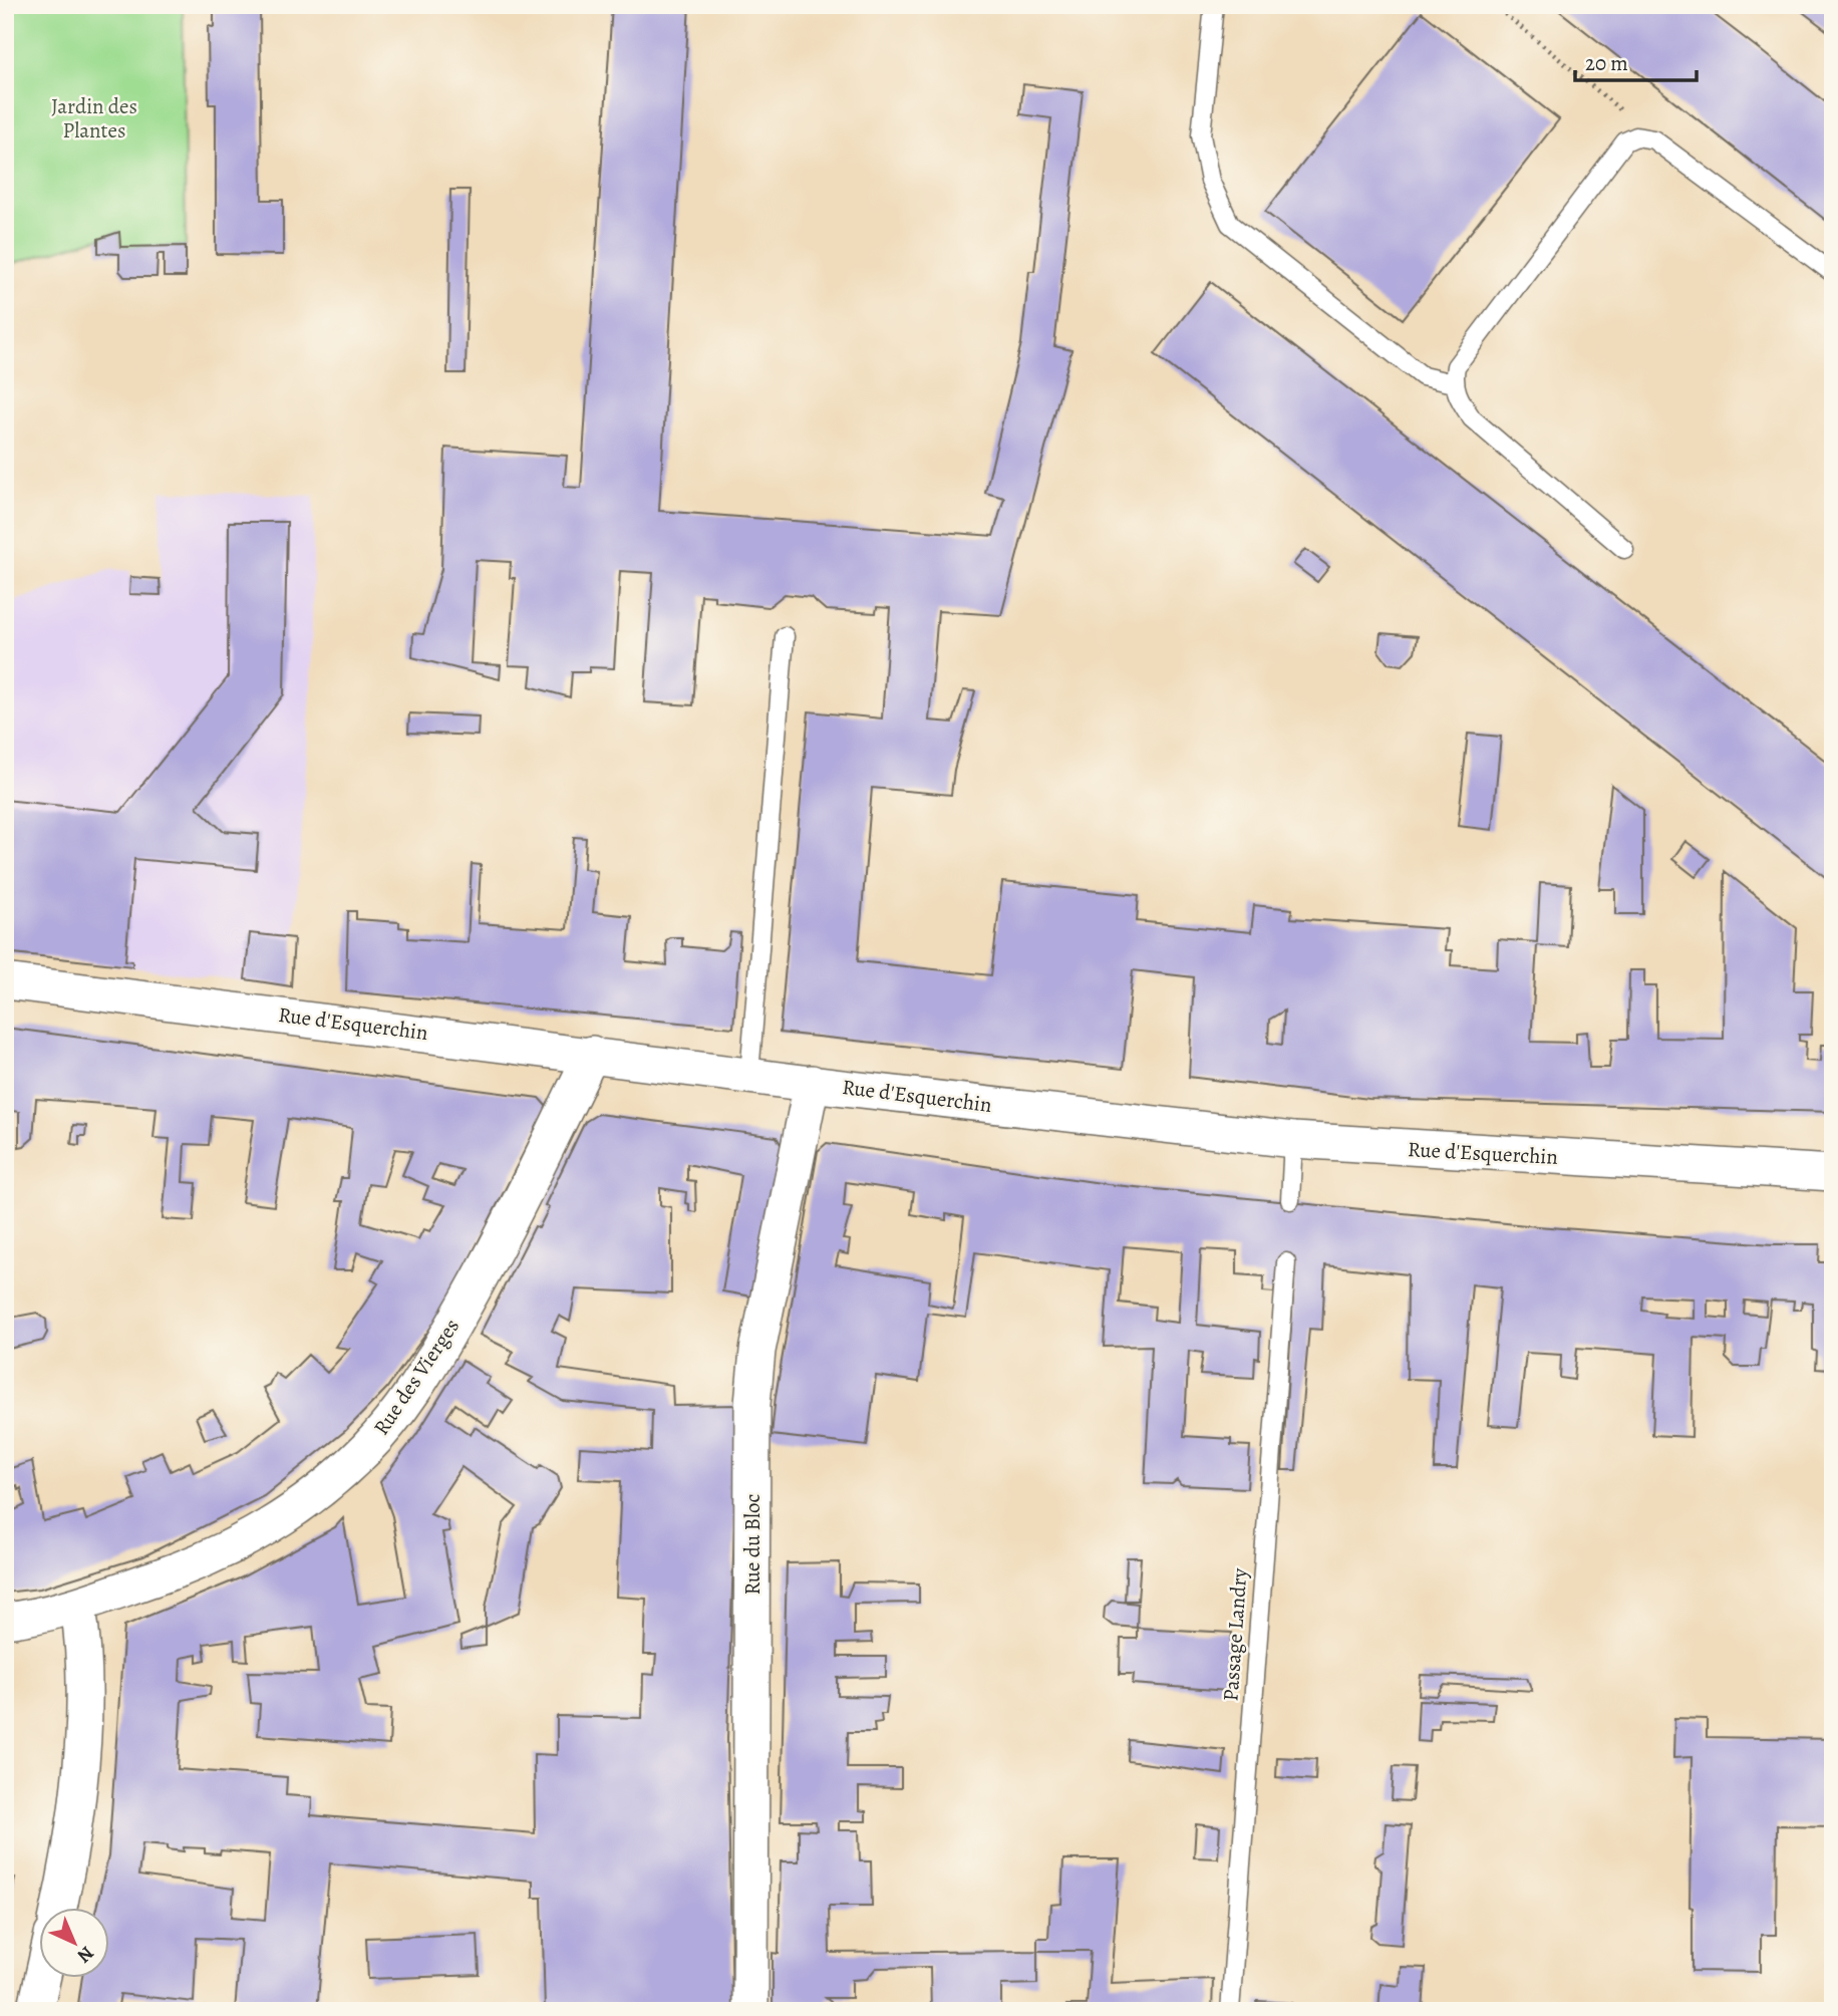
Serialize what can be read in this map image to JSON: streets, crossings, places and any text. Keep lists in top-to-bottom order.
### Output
{
  "streets": {
    "street": ["Rue d'Esquerchin", "Rue des Vierges", "Rue du Bloc"],
    "lane": ["Passage Landry"]
  },
  "crossings": [
    ["Rue d'Esquerchin", "Rue des Vierges"],
    ["Rue d'Esquerchin", "Rue du Bloc"]
  ],
  "parks": ["Jardin des Plantes"],
  "scale_bar": "20 m",
  "north": "bottom right"
}
